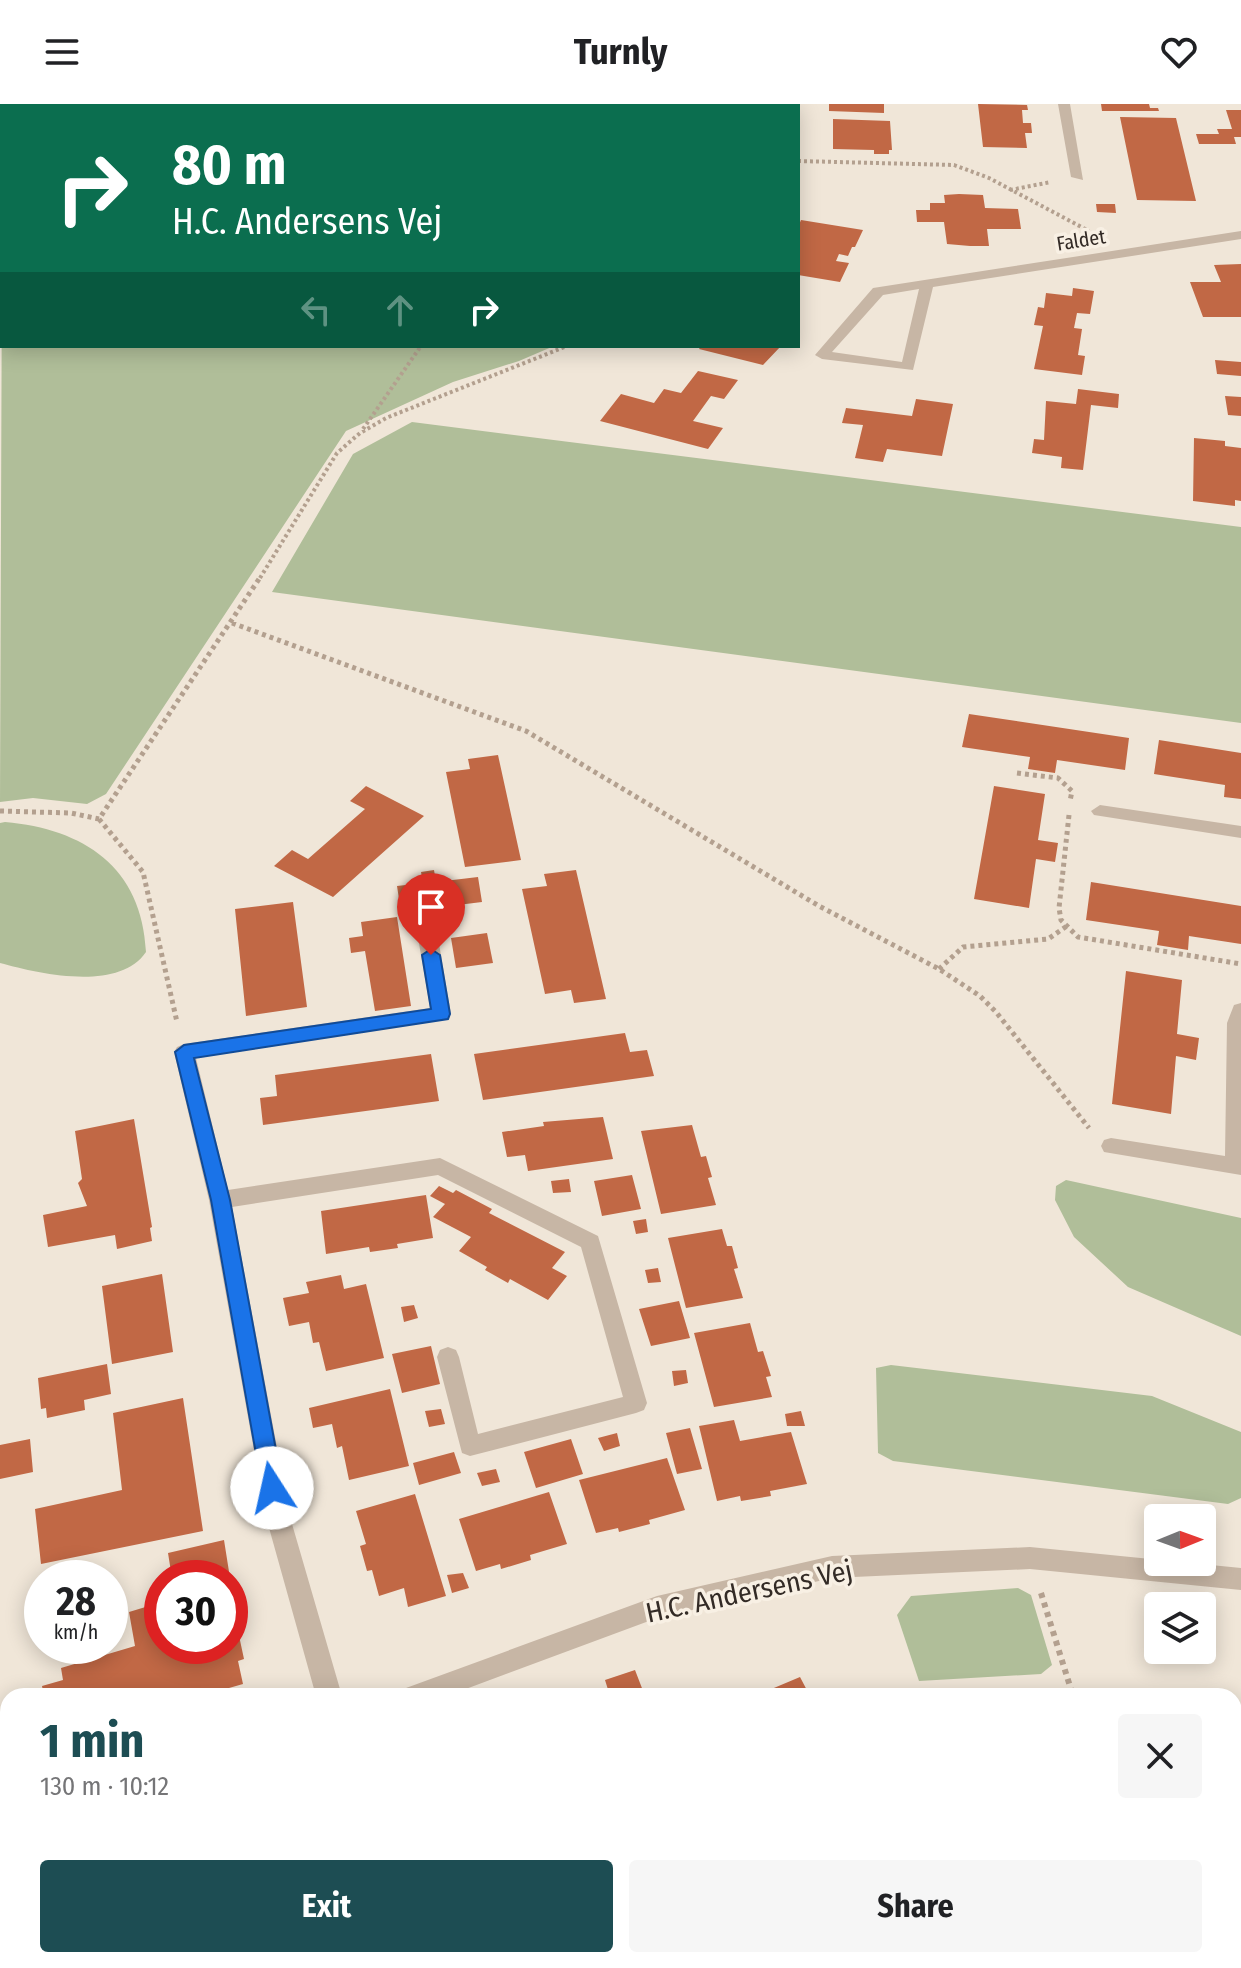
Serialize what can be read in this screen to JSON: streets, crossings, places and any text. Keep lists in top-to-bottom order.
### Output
{
  "streets": {
    "street": ["Faldet", "H.C. Andersens Vej"]
  },
  "north": "right",
  "page": {
    "header": "Turnly",
    "turn": ["80 m", "H.C. Andersens Vej"],
    "speed": "28 km/h",
    "limit": "30",
    "heading": ["1 min", "130 m · 10:12"],
    "buttons": ["Exit", "Share"]
  }
}
